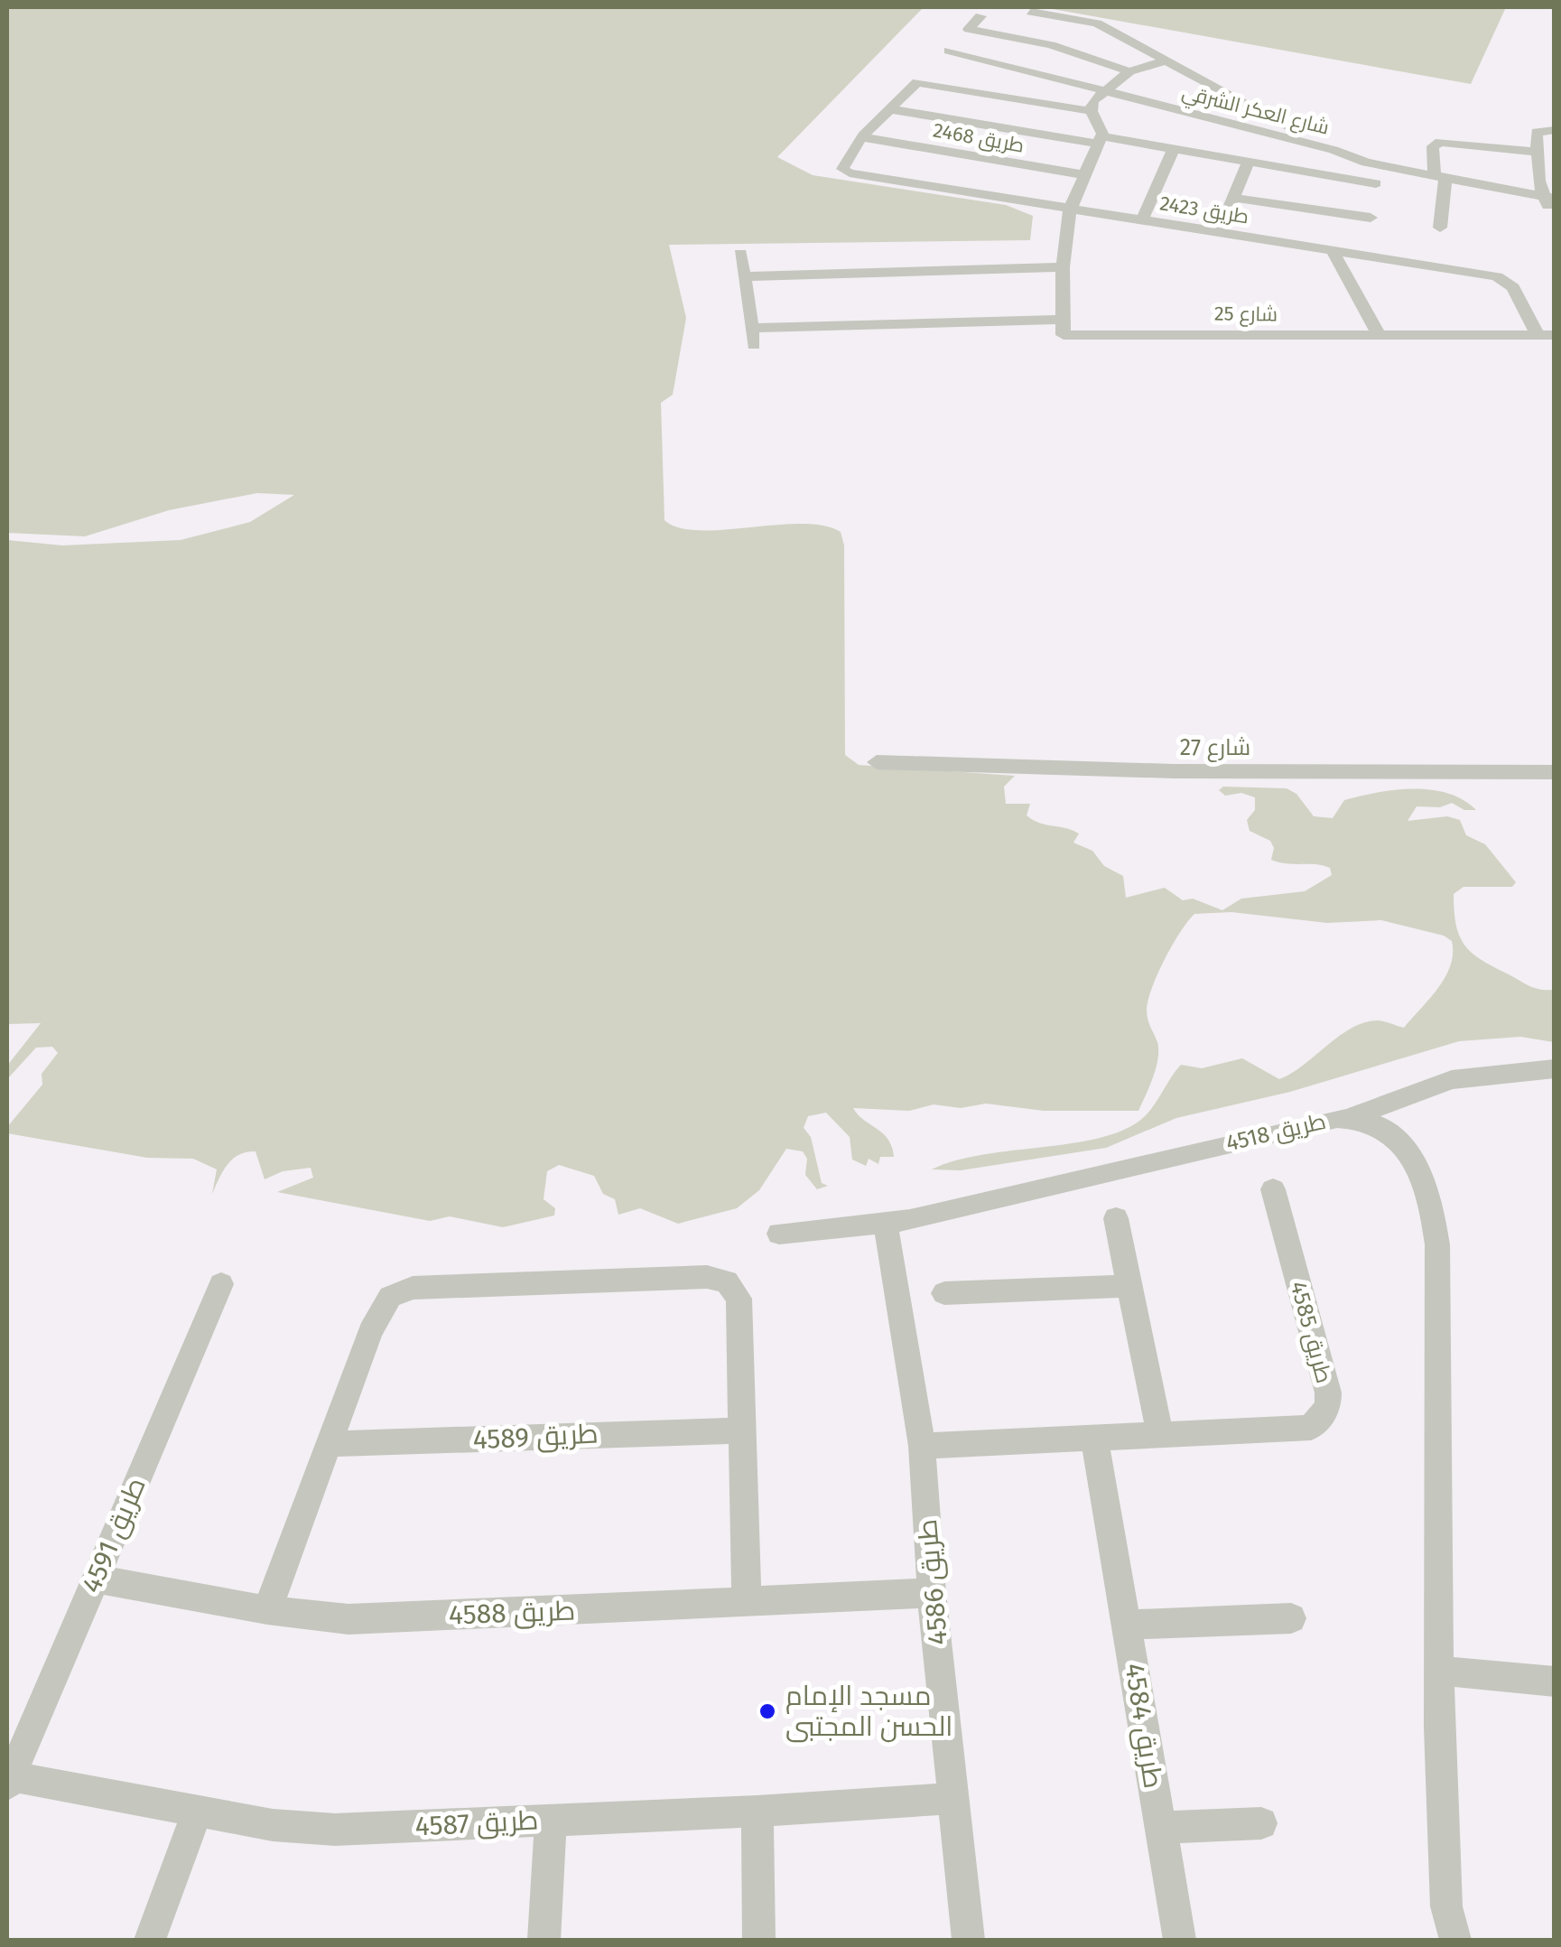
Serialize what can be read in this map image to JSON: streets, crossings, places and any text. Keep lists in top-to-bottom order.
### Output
{
  "streets": {
    "street": [
      "شارع العكر الشرقي",
      "طريق 2468",
      "طريق 2423",
      "شارع 25",
      "شارع 27",
      "طريق 4518",
      "طريق 4585",
      "طريق 4589",
      "طريق 4591",
      "طريق 4586",
      "طريق 4588",
      "طريق 4584",
      "طريق 4587"
    ]
  },
  "crossings": [
    ["طريق 2468", "طريق 2423"],
    ["طريق 2423", "شارع 25"],
    ["طريق 4518", "طريق 4586"],
    ["طريق 4585", "طريق 4586"],
    ["طريق 4585", "طريق 4584"],
    ["طريق 4591", "طريق 4588"],
    ["طريق 4591", "طريق 4587"],
    ["طريق 4586", "طريق 4588"],
    ["طريق 4586", "طريق 4587"]
  ],
  "places": ["مسجد الإمام الحسن المجتبى"]
}
